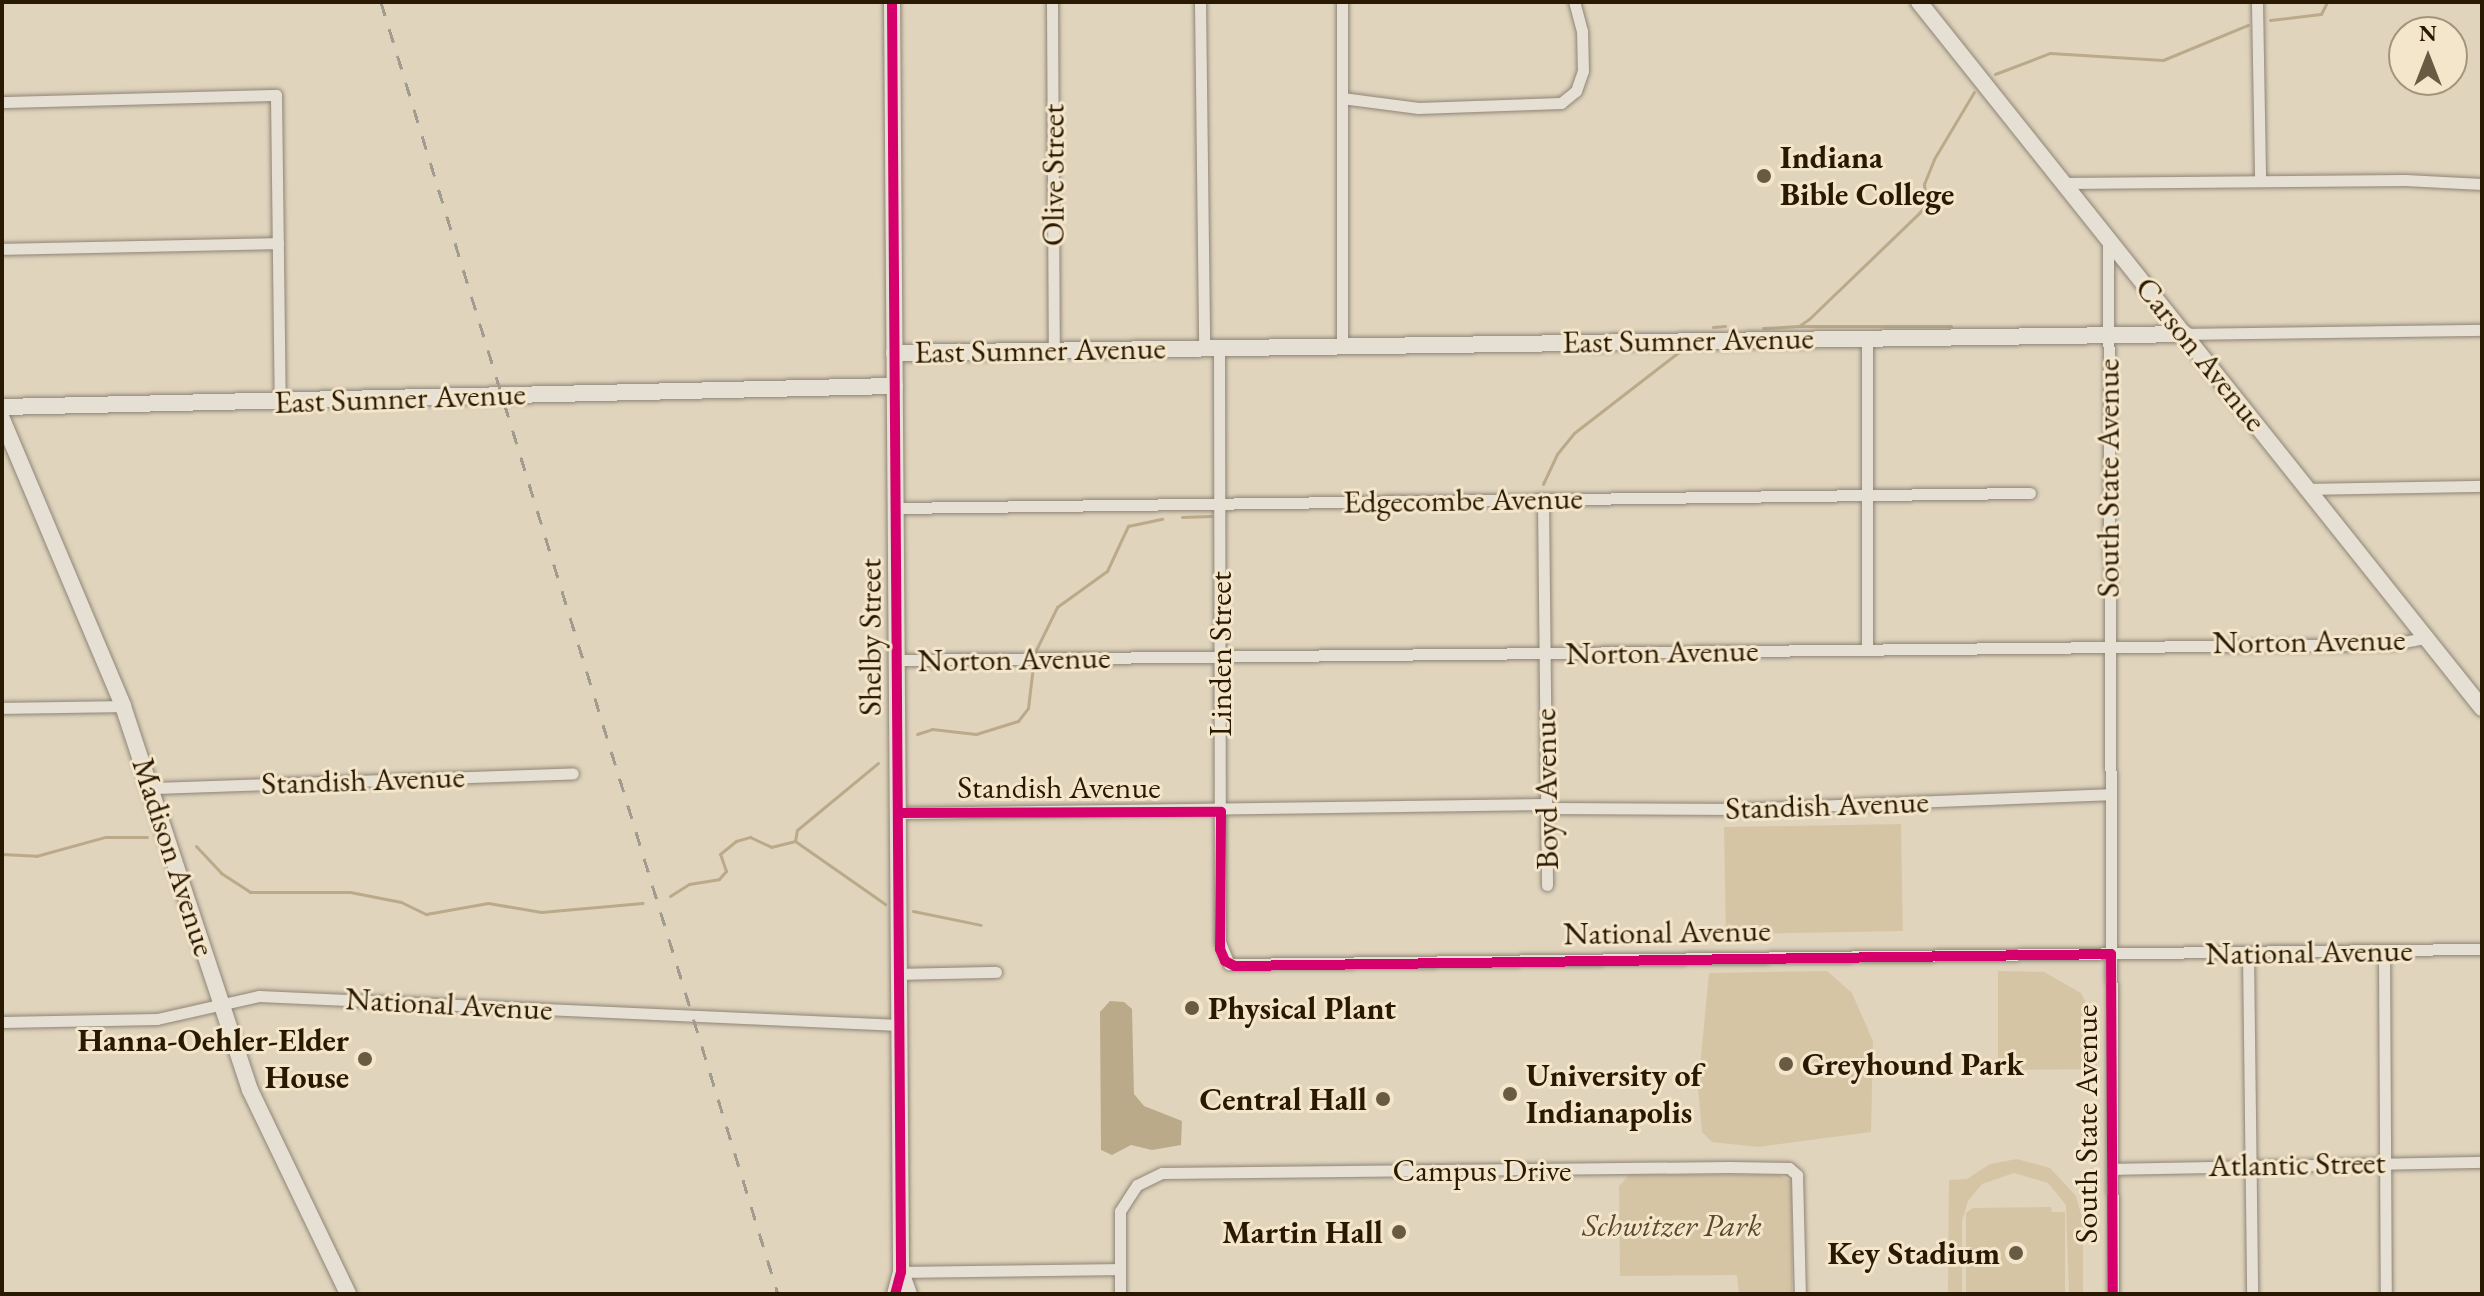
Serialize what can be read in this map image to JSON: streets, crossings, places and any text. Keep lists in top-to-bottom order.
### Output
{
  "streets": {
    "main road": [
      "East Sumner Avenue",
      "Carson Avenue",
      "Shelby Street",
      "Madison Avenue"
    ],
    "street": [
      "Olive Street",
      "South State Avenue",
      "Edgecombe Avenue",
      "Norton Avenue",
      "Linden Street",
      "Standish Avenue",
      "Boyd Avenue",
      "National Avenue",
      "Atlantic Street",
      "Campus Drive"
    ]
  },
  "crossings": [
    ["Olive Street", "East Sumner Avenue"],
    ["East Sumner Avenue", "Carson Avenue"],
    ["East Sumner Avenue", "South State Avenue"],
    ["East Sumner Avenue", "Shelby Street"],
    ["East Sumner Avenue", "Linden Street"],
    ["Carson Avenue", "South State Avenue"],
    ["Carson Avenue", "Norton Avenue"],
    ["South State Avenue", "Norton Avenue"],
    ["South State Avenue", "Standish Avenue"],
    ["South State Avenue", "National Avenue"],
    ["South State Avenue", "Atlantic Street"],
    ["Edgecombe Avenue", "Shelby Street"],
    ["Edgecombe Avenue", "Linden Street"],
    ["Edgecombe Avenue", "Boyd Avenue"],
    ["Shelby Street", "Norton Avenue"],
    ["Shelby Street", "Standish Avenue"],
    ["Shelby Street", "National Avenue"],
    ["Norton Avenue", "Linden Street"],
    ["Norton Avenue", "Boyd Avenue"],
    ["Linden Street", "Standish Avenue"],
    ["Linden Street", "National Avenue"],
    ["Standish Avenue", "Boyd Avenue"],
    ["Standish Avenue", "Madison Avenue"],
    ["Madison Avenue", "National Avenue"]
  ],
  "parks": ["Schwitzer Park"],
  "places": [
    "Indiana Bible College",
    "Physical Plant",
    "Hanna-Oehler-Elder House",
    "Greyhound Park",
    "University of Indianapolis",
    "Central Hall",
    "Martin Hall",
    "Key Stadium"
  ],
  "north": "top"
}
